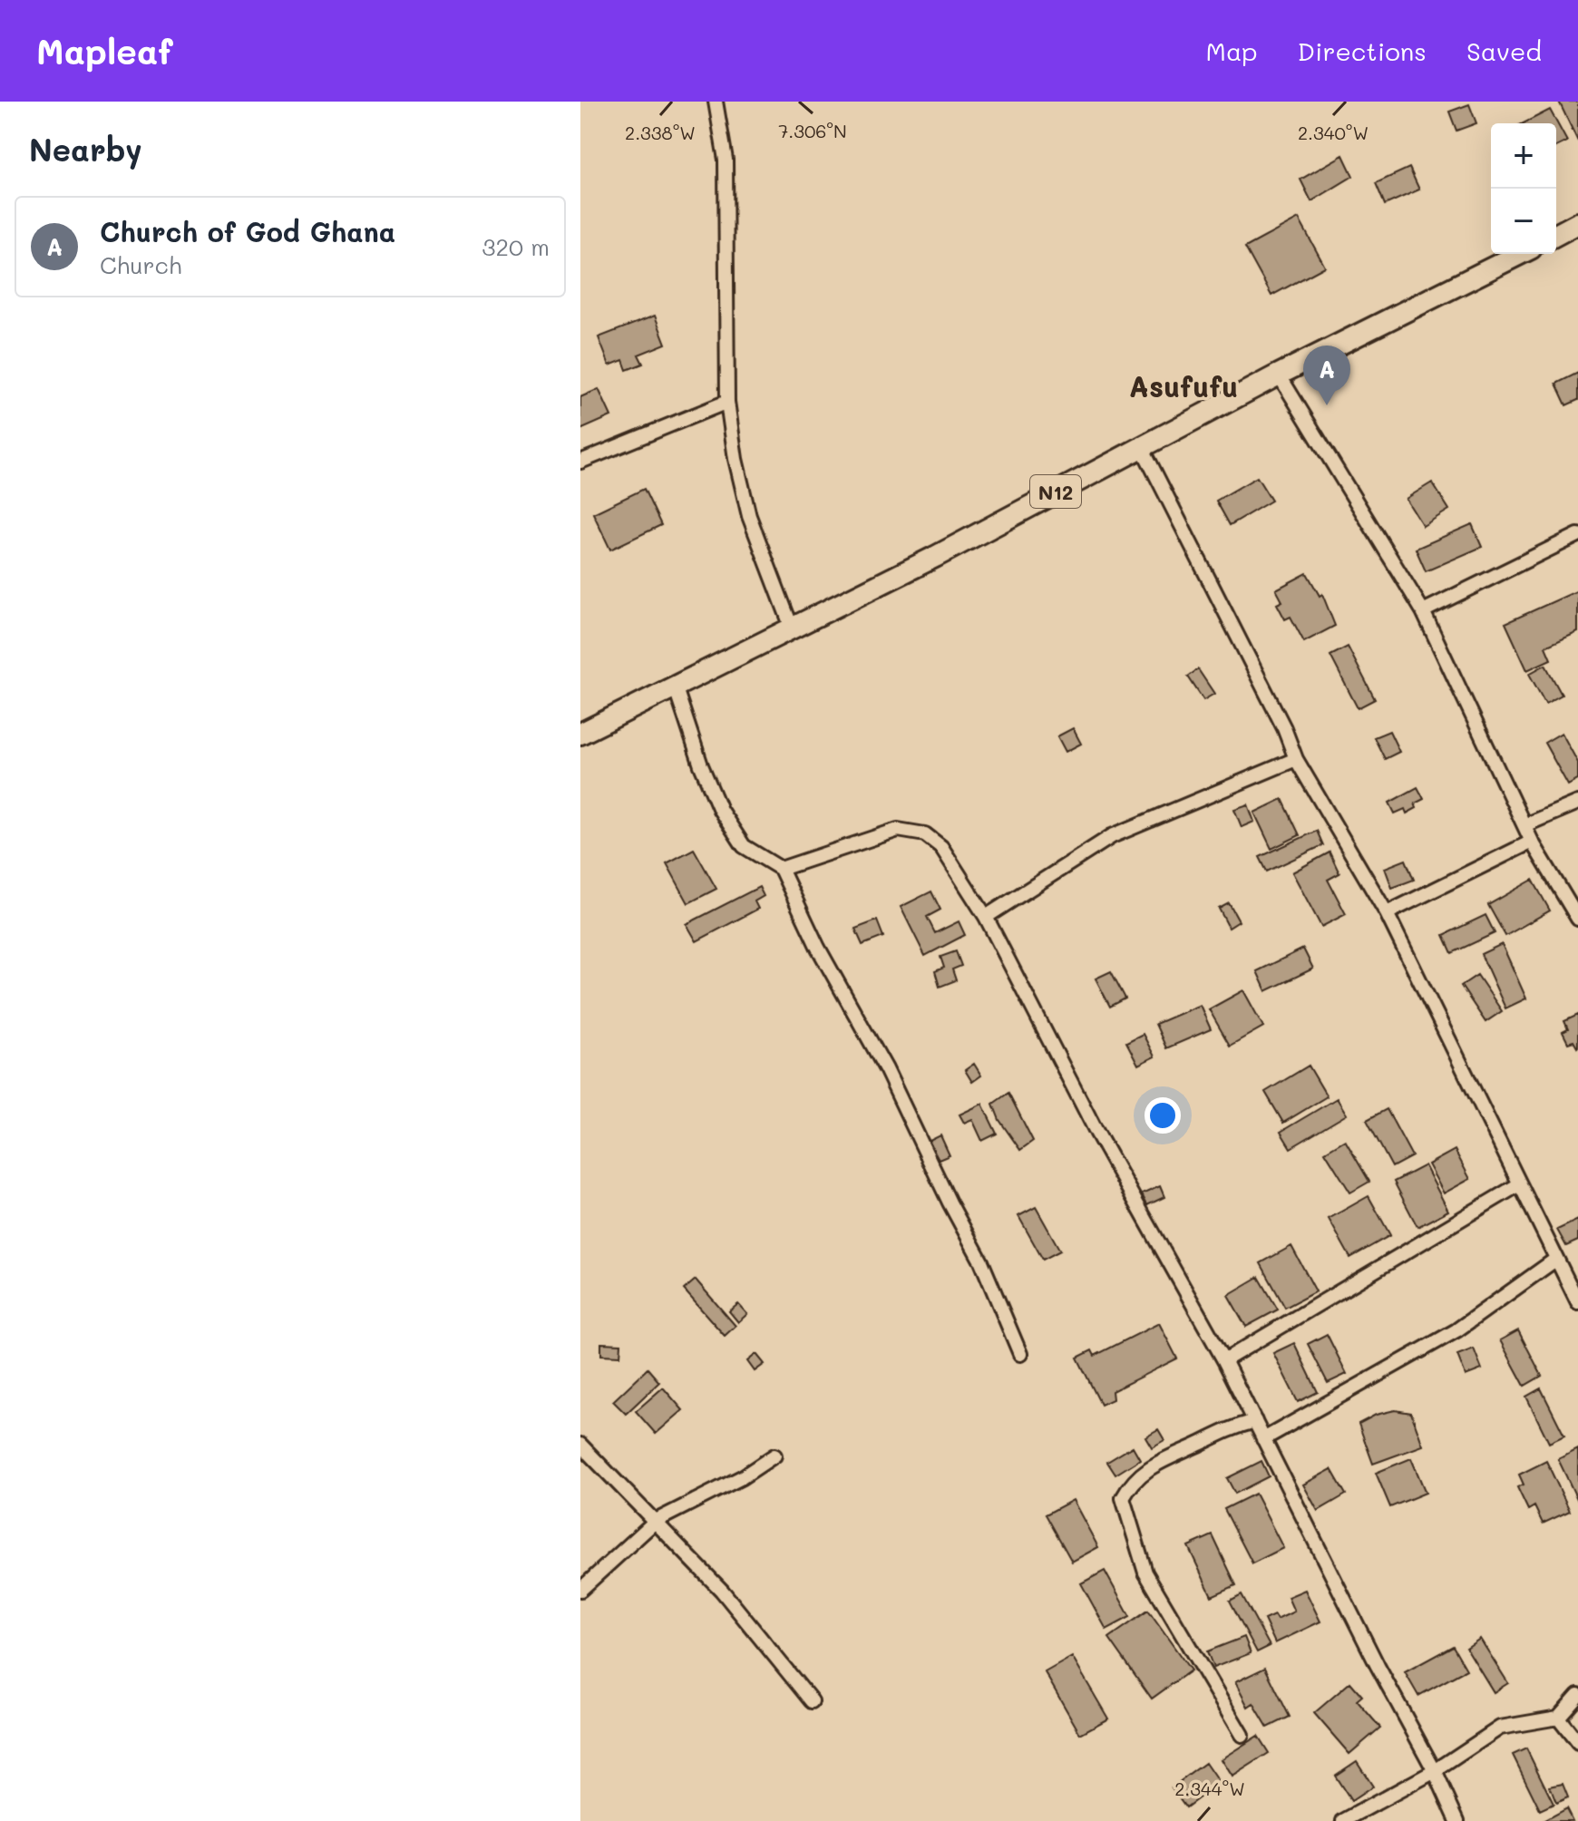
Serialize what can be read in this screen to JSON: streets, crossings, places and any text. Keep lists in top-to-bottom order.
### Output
{
  "streets": {
    "highway": ["N12"]
  },
  "districts": ["Asufufu"],
  "page": {
    "header": "Mapleaf",
    "nav": ["Map", "Directions", "Saved"],
    "heading": "Nearby",
    "map_buttons": ["+", "−"],
    "list": [
      {
        "mark": "A",
        "name": "Church of God Ghana",
        "note": "Church",
        "value": "320 m"
      }
    ],
    "pins": "A"
  },
  "coordinates": [
    "7.306°N",
    "2.338°W",
    "2.340°W",
    "2.344°W"
  ]
}
